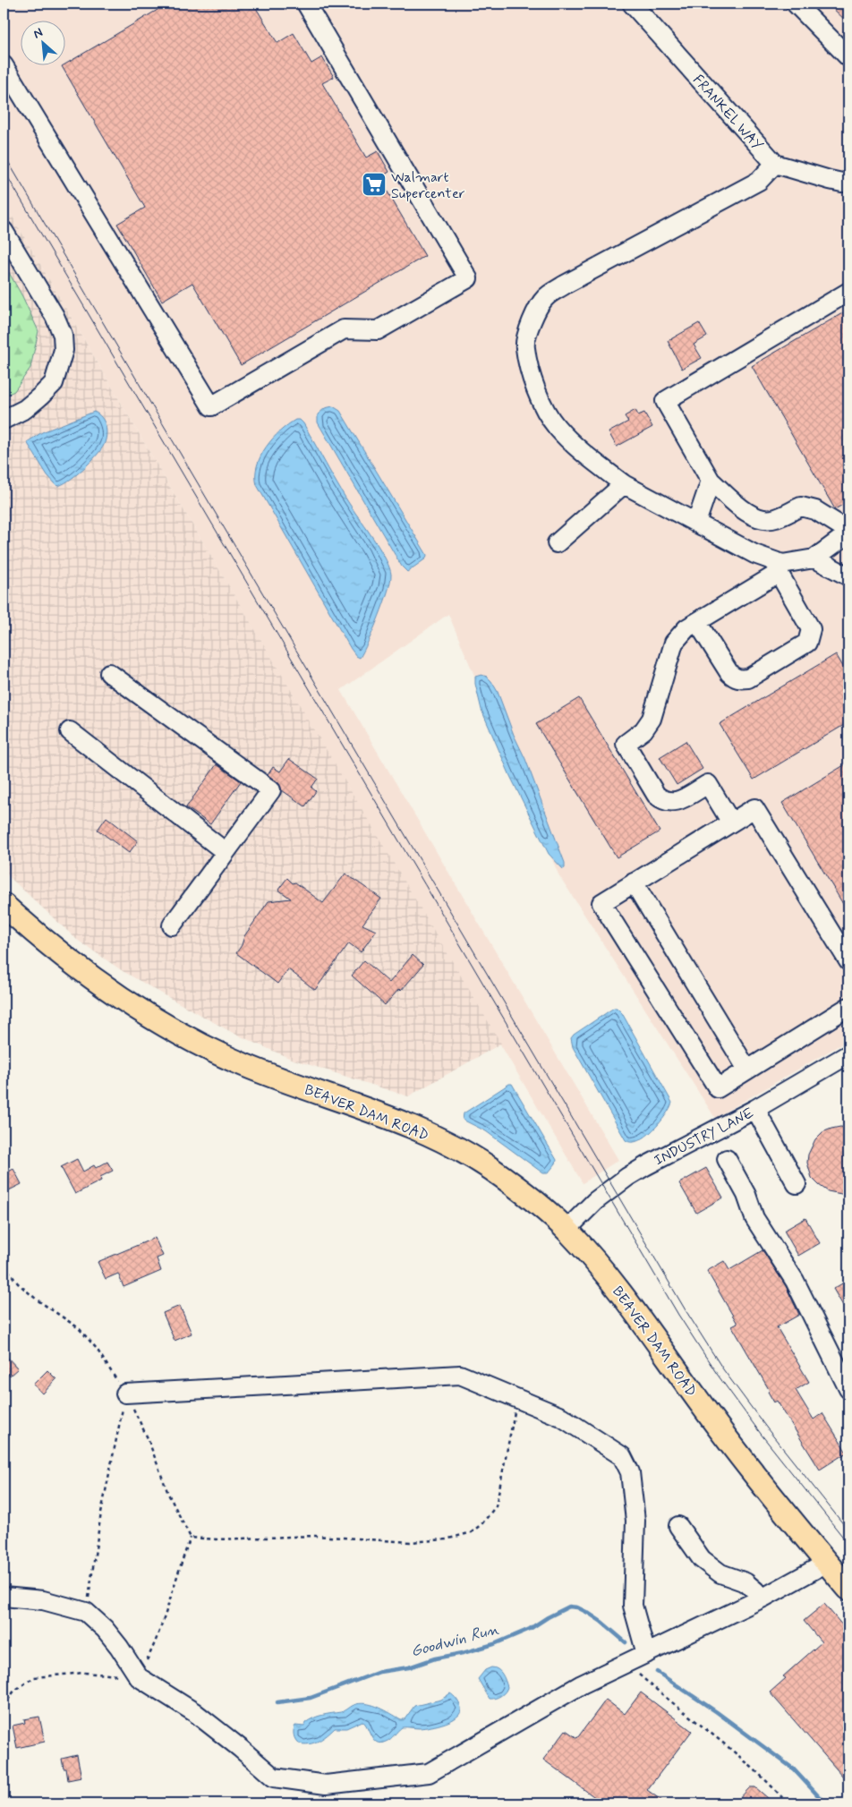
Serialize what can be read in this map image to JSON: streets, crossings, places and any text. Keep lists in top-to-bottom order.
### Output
{
  "streets": {
    "main road": ["BEAVER DAM ROAD"],
    "street": ["FRANKEL WAY", "INDUSTRY LANE"]
  },
  "crossings": [
    ["BEAVER DAM ROAD", "INDUSTRY LANE"]
  ],
  "water": ["Goodwin Run"],
  "places": {
    "supermarket": ["Walmart Supercenter"]
  },
  "north": "top left"
}
